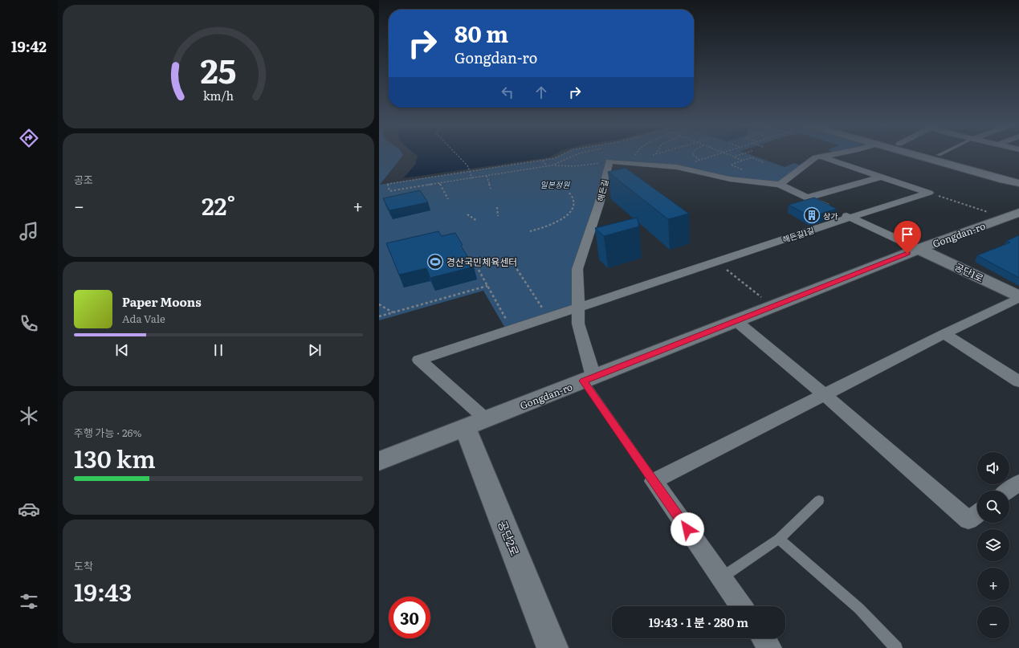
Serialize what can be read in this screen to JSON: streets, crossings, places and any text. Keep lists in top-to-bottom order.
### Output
{
  "streets": {
    "main road": ["Gongdan-ro", "공단1로", "공단2로"],
    "street": ["해든길", "해든길1길"]
  },
  "crossings": [
    ["해든길", "해든길1길"],
    ["해든길", "Gongdan-ro"],
    ["해든길1길", "Gongdan-ro"],
    ["해든길1길", "공단2로"],
    ["Gongdan-ro", "공단1로"],
    ["Gongdan-ro", "공단2로"]
  ],
  "parks": ["일본정원"],
  "places": {
    "building": ["상가"],
    "sports": ["경산국민체육센터"]
  },
  "page": {
    "tabs": "19:42",
    "turn": ["80 m", "Gongdan-ro"],
    "tile": [
      "공조",
      ["주행 가능 · 26%", "130 km"],
      ["도착", "19:43"]
    ],
    "heat": ["−", "22°", "+"],
    "song": ["Paper Moons", "Ada Vale"],
    "map_buttons": ["+", "−"],
    "limit": "30",
    "trip": "19:43 · 1 분 · 280 m",
    "gauge": ["25", "km/h"]
  }
}
